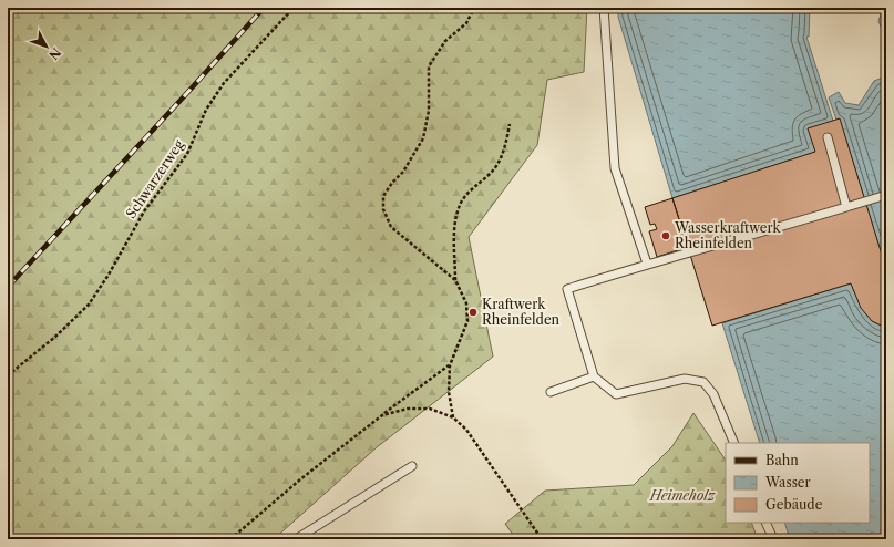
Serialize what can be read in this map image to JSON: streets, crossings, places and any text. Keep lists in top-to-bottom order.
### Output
{
  "streets": {
    "path": ["Schwarzerweg"]
  },
  "parks": ["Heimeholz"],
  "places": ["Wasserkraftwerk Rheinfelden", "Kraftwerk Rheinfelden"],
  "legend": ["Bahn", "Wasser", "Gebäude"],
  "north": "bottom right"
}
